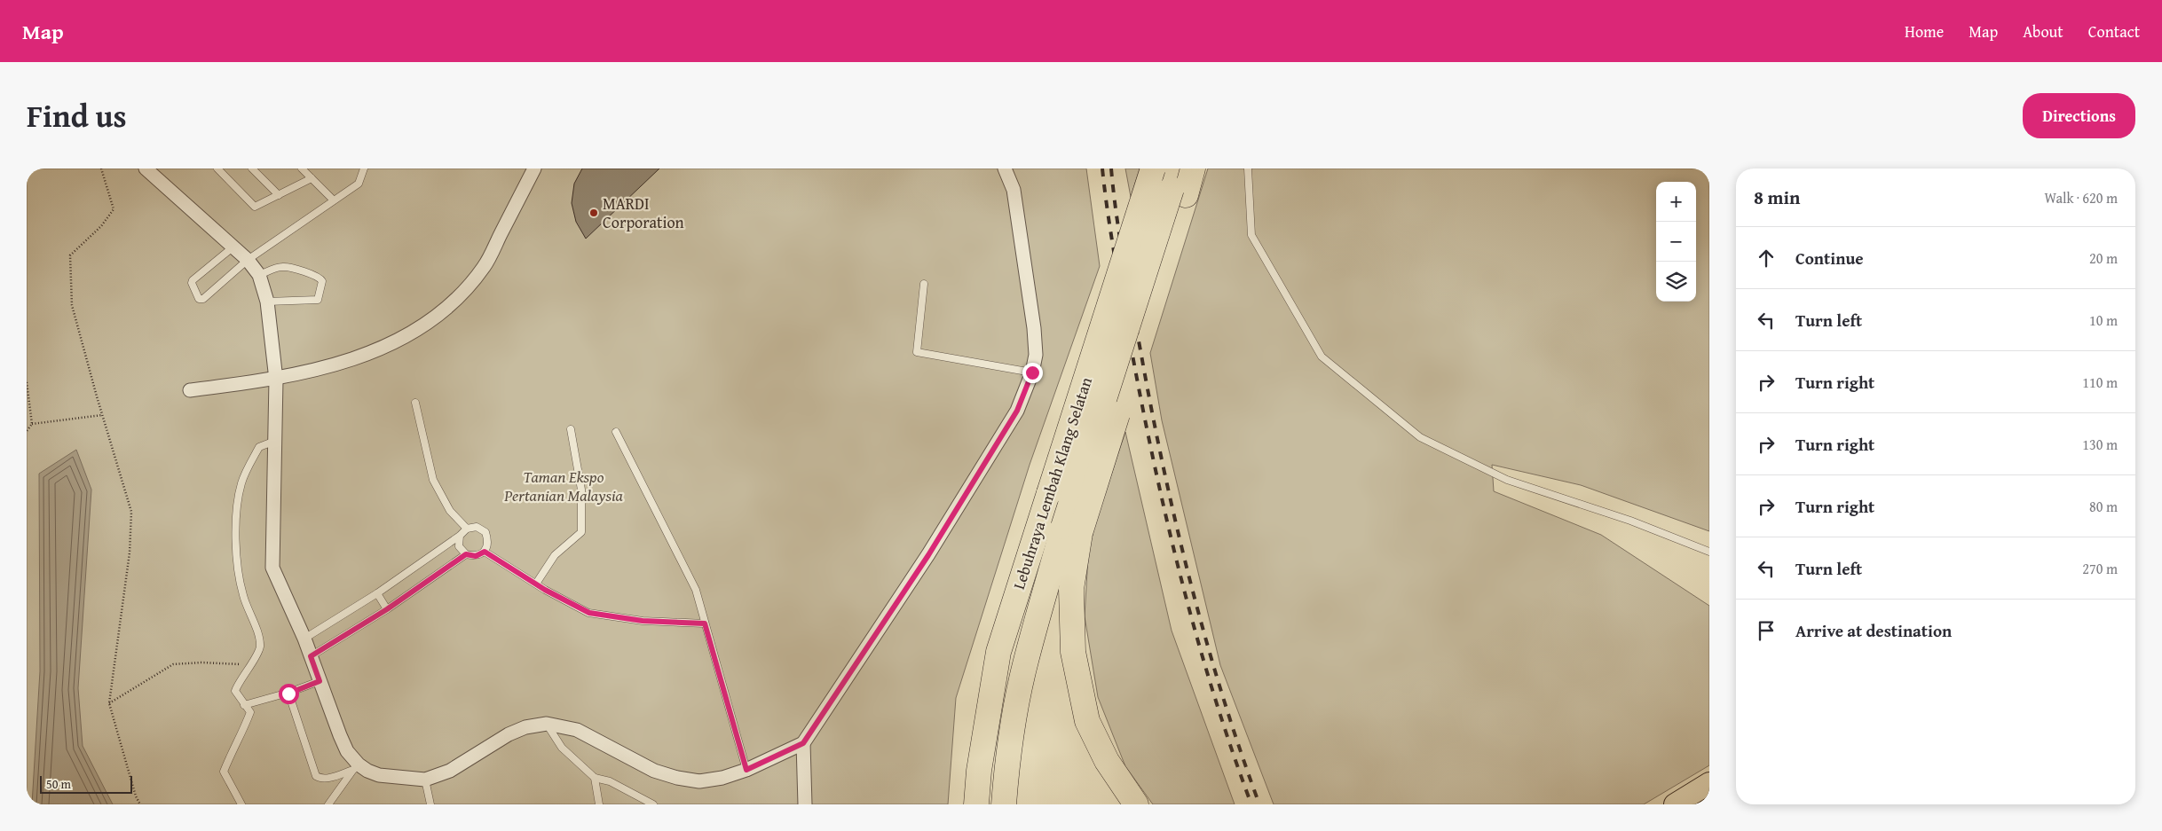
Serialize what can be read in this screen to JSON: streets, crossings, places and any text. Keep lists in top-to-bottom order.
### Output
{
  "streets": {
    "highway": ["Lebuhraya Lembah Klang Selatan"]
  },
  "parks": ["Taman Ekspo Pertanian Malaysia"],
  "places": ["MARDI Corporation"],
  "scale_bar": "50 m",
  "page": {
    "header": "Map",
    "nav": [
      "Home",
      "Map",
      "About",
      "Contact"
    ],
    "title": "Find us",
    "buttons": "Directions",
    "heading": ["8 min", "Walk · 620 m"],
    "map_buttons": ["+", "−"],
    "list": [
      ["Continue", "20 m"],
      ["Turn left", "10 m"],
      ["Turn right", "110 m"],
      ["Turn right", "130 m"],
      ["Turn right", "80 m"],
      ["Turn left", "270 m"],
      "Arrive at destination"
    ],
    "scale": "50 m"
  }
}
